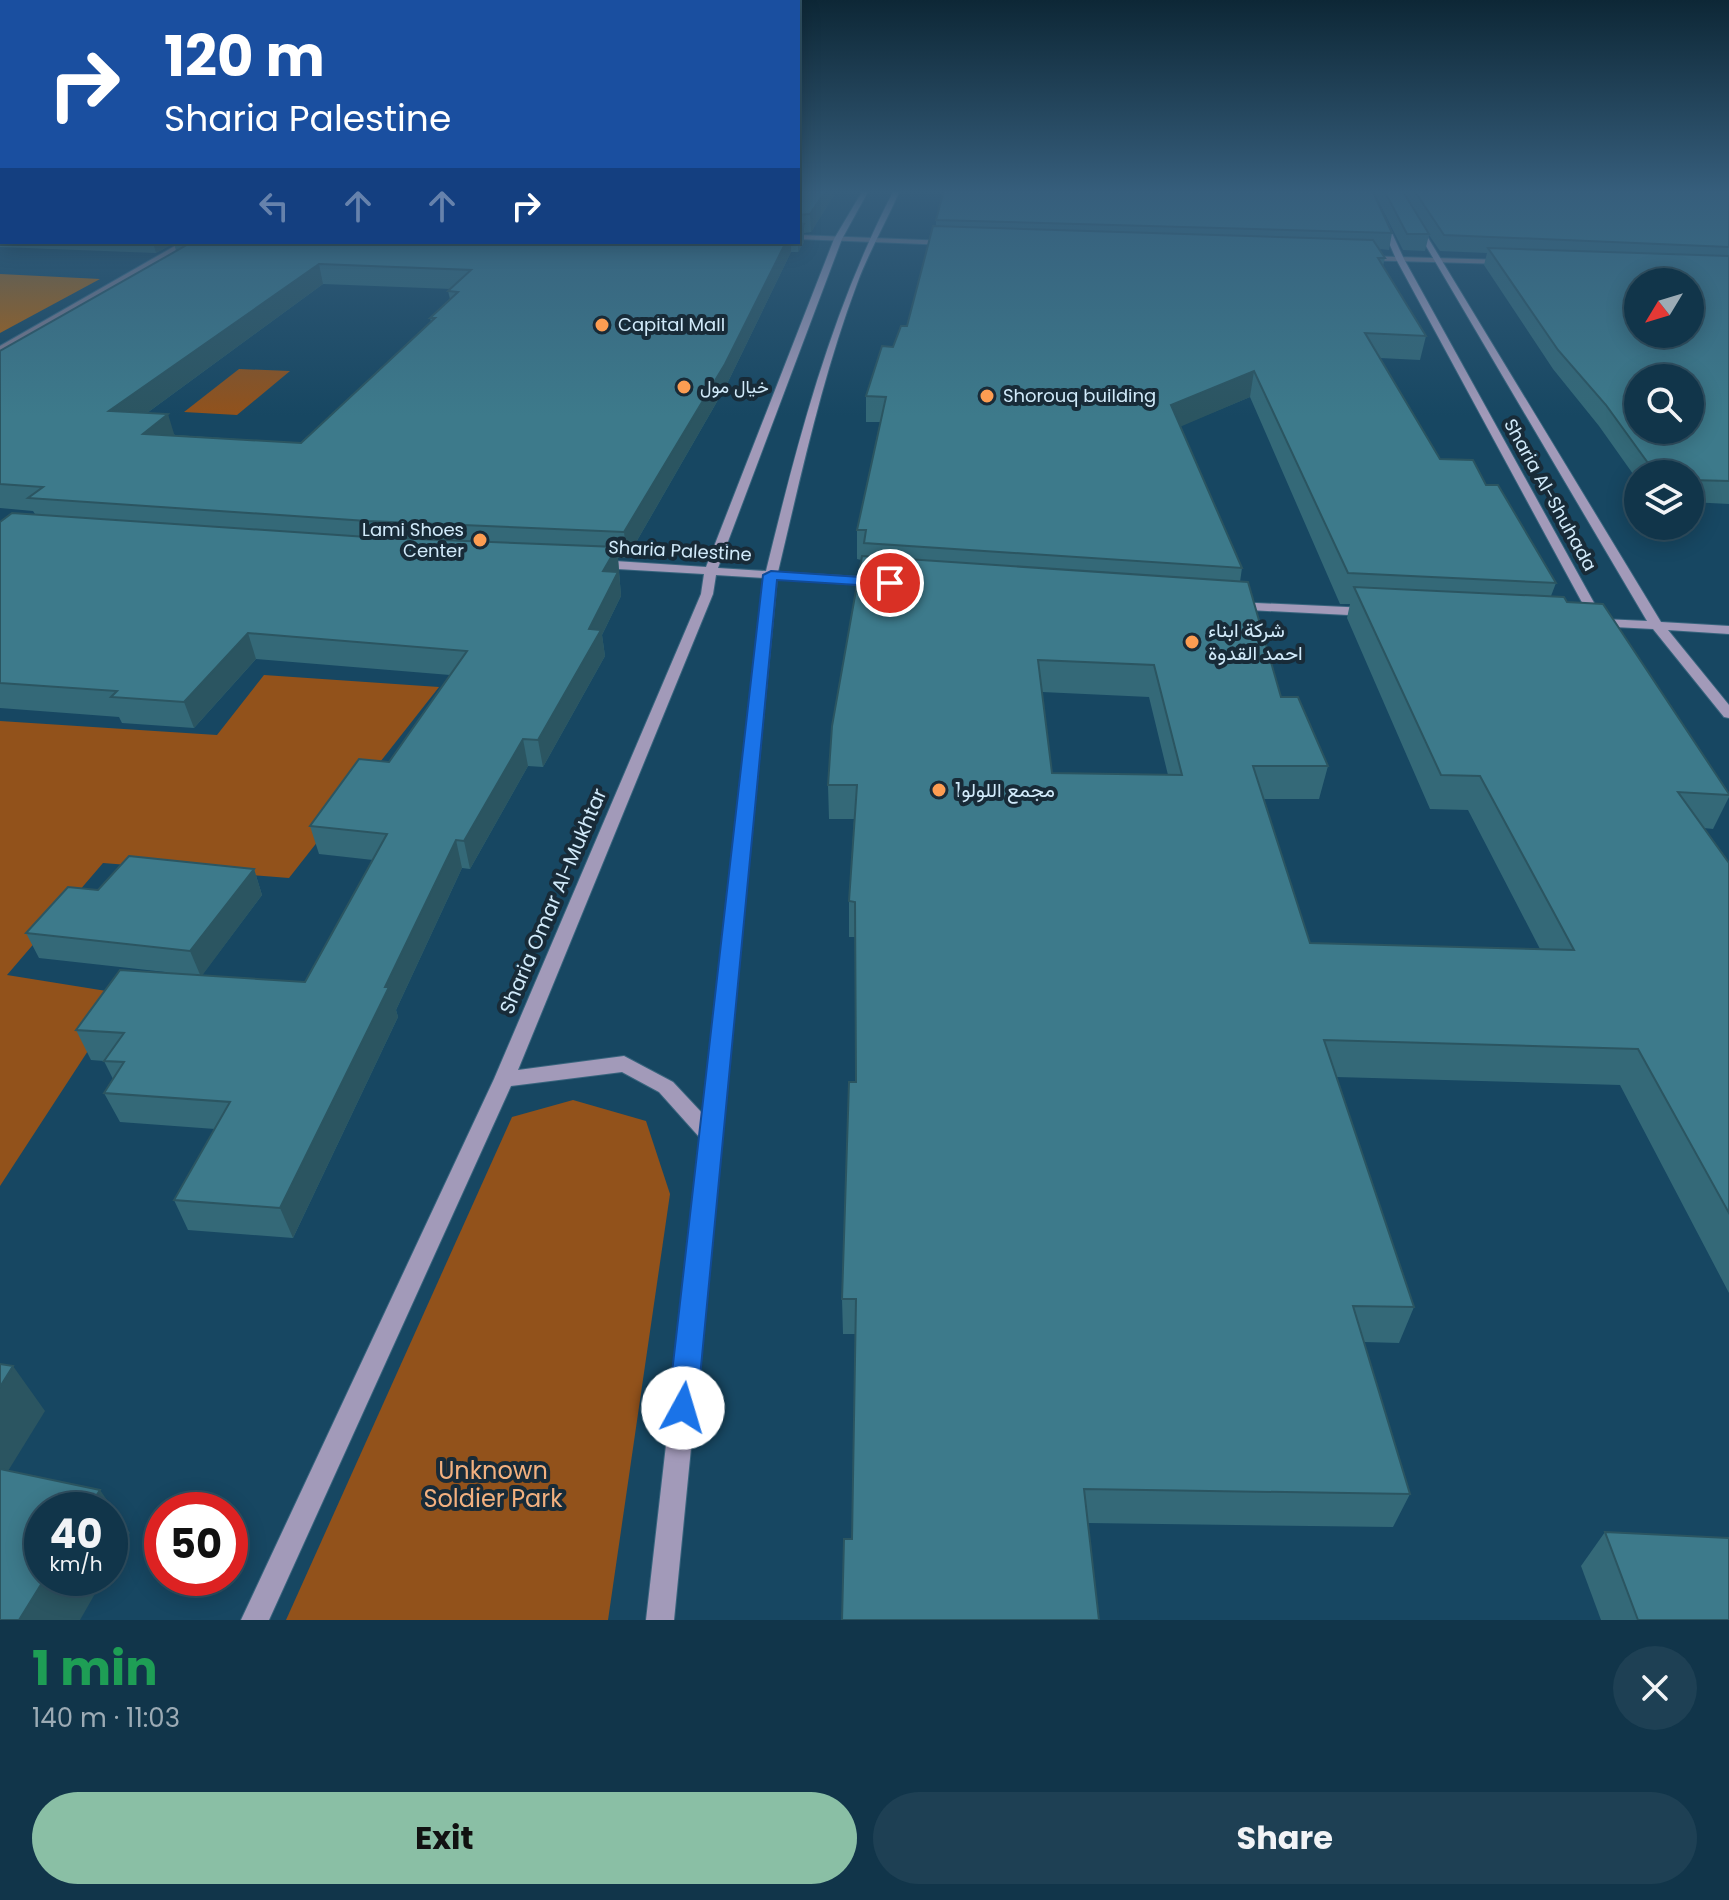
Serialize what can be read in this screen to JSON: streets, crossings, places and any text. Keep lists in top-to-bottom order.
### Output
{
  "streets": {
    "main road": ["Sharia Al-Shuhada", "Sharia Palestine", "Sharia Omar Al-Mukhtar"]
  },
  "crossings": [
    ["Sharia Palestine", "Sharia Omar Al-Mukhtar"]
  ],
  "parks": ["Unknown Soldier Park"],
  "places": [
    "Capital Mall",
    "خيال مول",
    "Shorouq building",
    "Lami Shoes Center",
    "شركة ابناء احمد القدوة",
    "مجمع اللولو1"
  ],
  "north": "bottom left",
  "page": {
    "turn": ["120 m", "Sharia Palestine"],
    "speed": "40 km/h",
    "limit": "50",
    "heading": ["1 min", "140 m · 11:03"],
    "buttons": ["Exit", "Share"]
  }
}
